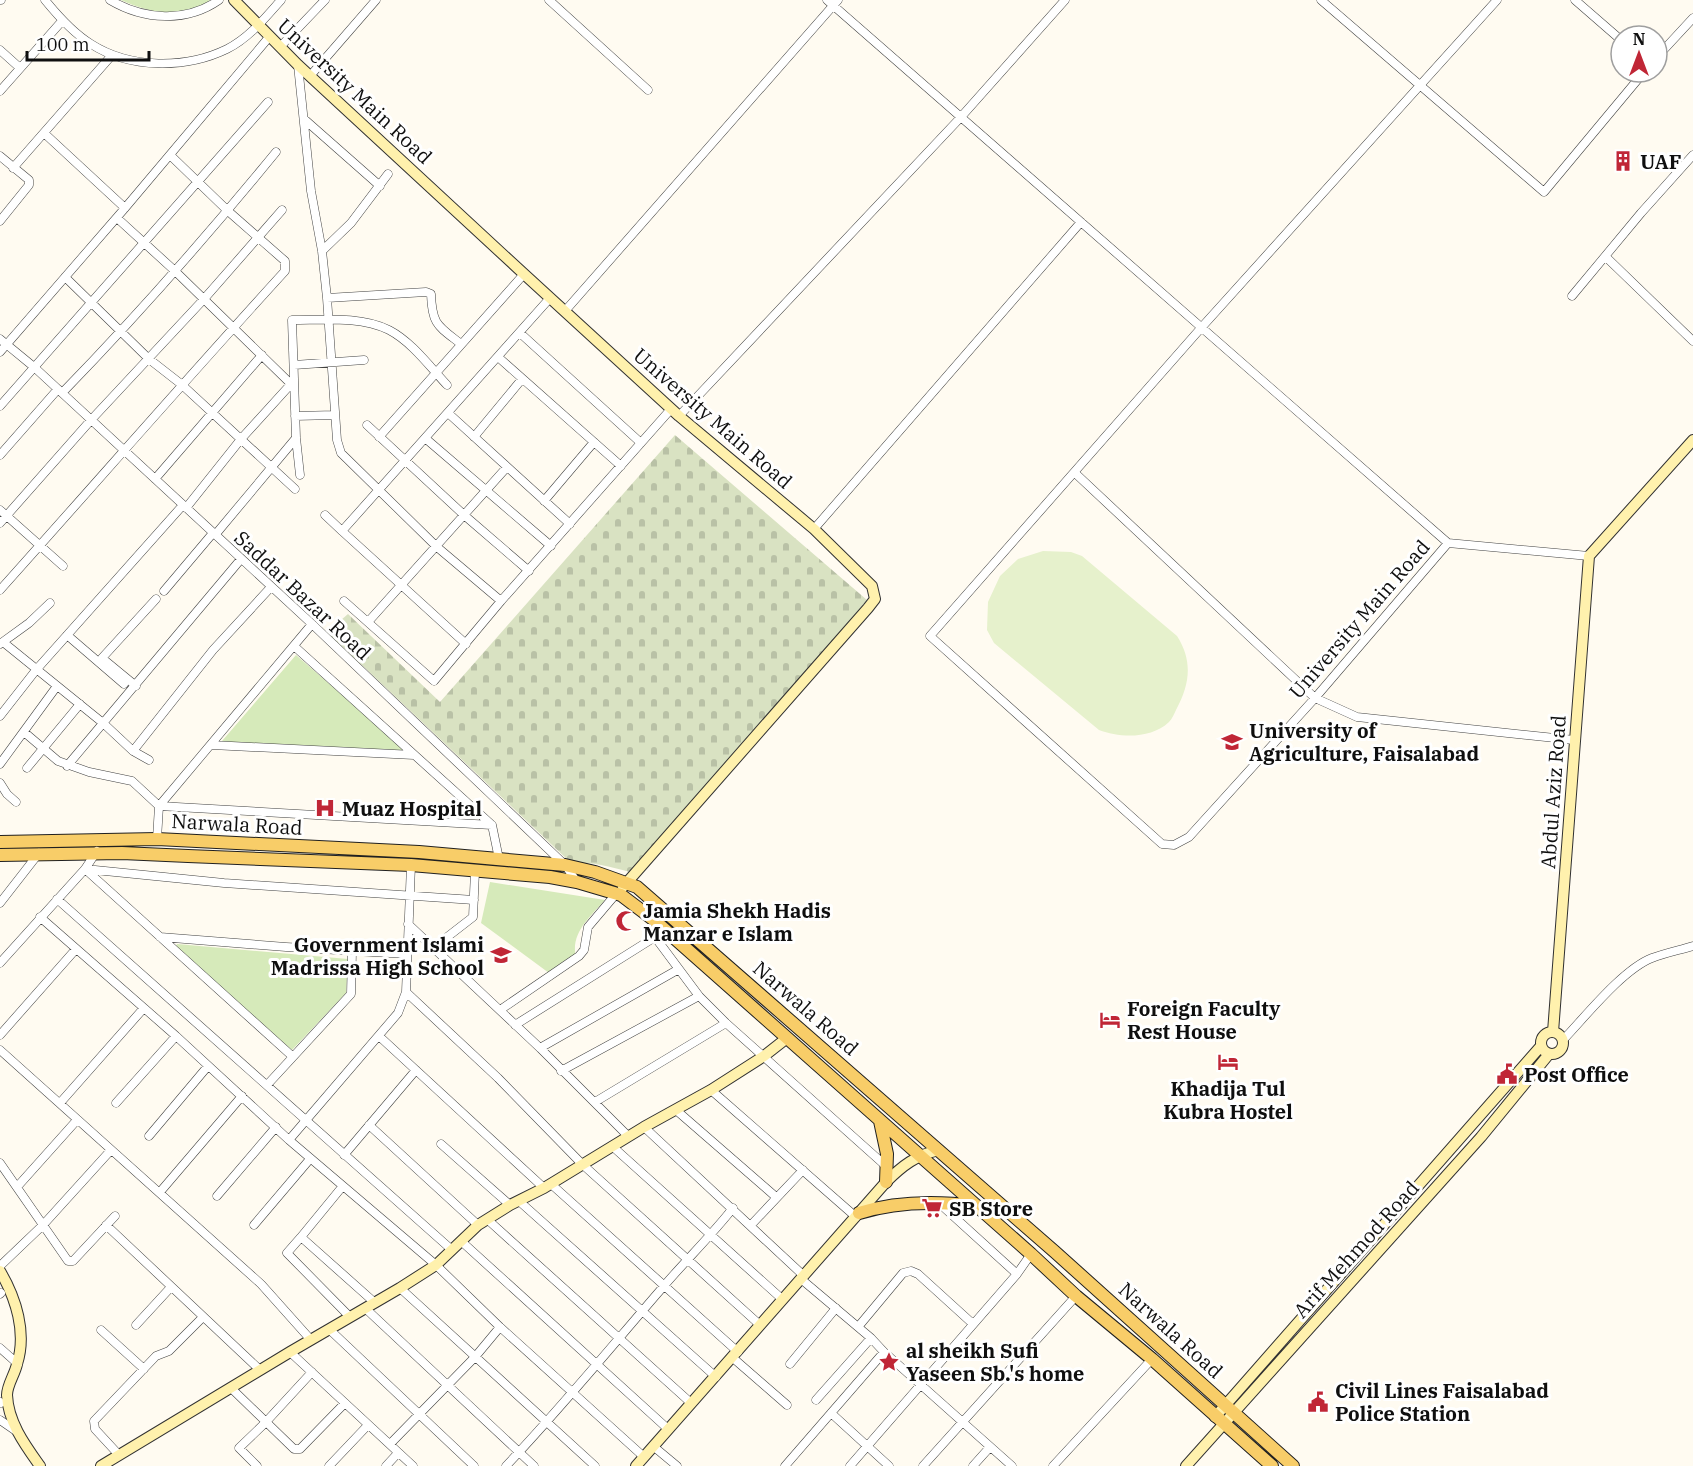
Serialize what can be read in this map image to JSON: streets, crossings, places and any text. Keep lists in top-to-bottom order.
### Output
{
  "streets": {
    "main road": ["Narwala Road"],
    "street": [
      "University Main Road",
      "Saddar Bazar Road",
      "Abdul Aziz Road",
      "Arif Mehmod Road"
    ]
  },
  "crossings": [
    ["University Main Road", "Abdul Aziz Road"],
    ["University Main Road", "Narwala Road"],
    ["Saddar Bazar Road", "Narwala Road"],
    ["Abdul Aziz Road", "Arif Mehmod Road"],
    ["Narwala Road", "Arif Mehmod Road"]
  ],
  "places": {
    "building": ["UAF"],
    "school or university": ["University of Agriculture, Faisalabad", "Government Islami Madrissa High School"],
    "hospital": ["Muaz Hospital"],
    "mosque": ["Jamia Shekh Hadis Manzar e Islam"],
    "hotel": ["Foreign Faculty Rest House", "Khadija Tul Kubra Hostel"],
    "public building": ["Post Office", "Civil Lines Faisalabad Police Station"],
    "supermarket": ["SB Store"],
    "place": ["al sheikh Sufi Yaseen Sb.'s home"]
  },
  "scale_bar": "100 m",
  "north": "top"
}
